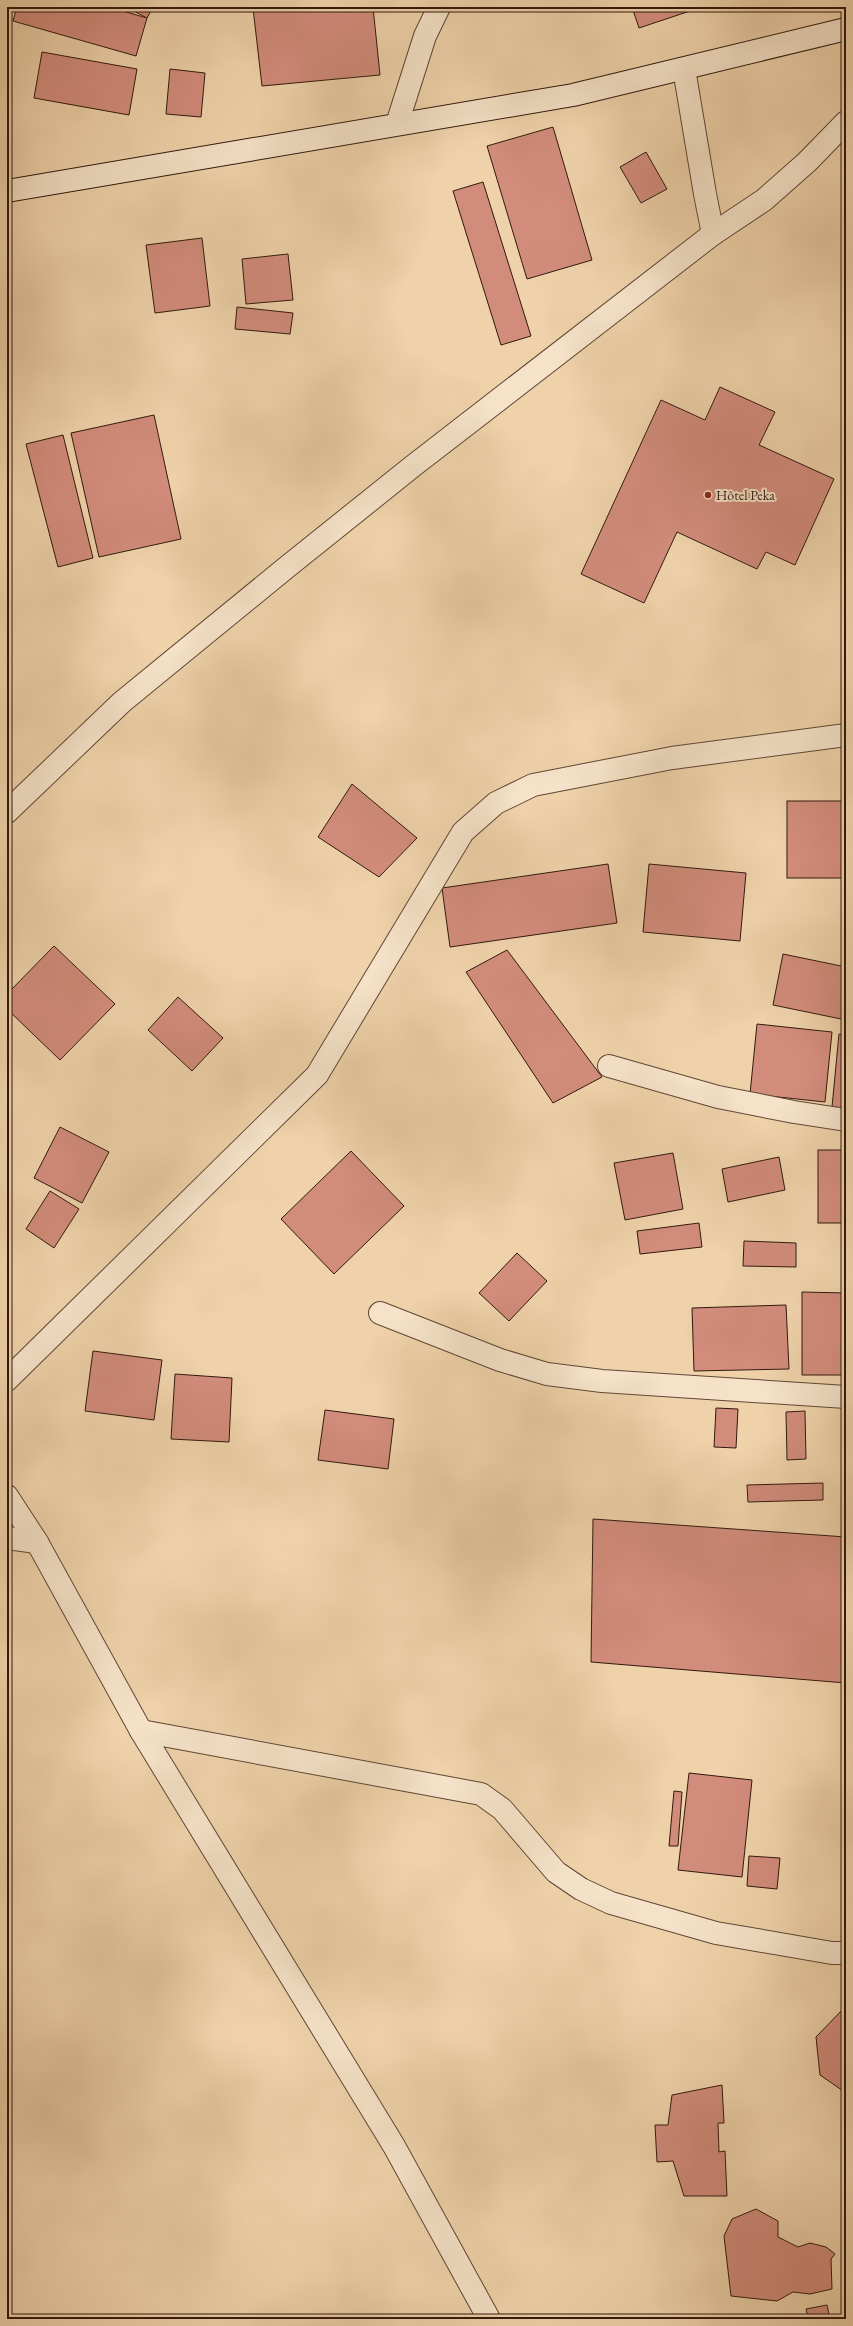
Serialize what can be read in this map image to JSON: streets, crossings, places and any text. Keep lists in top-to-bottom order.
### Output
{
  "places": ["Hôtel Peka"]
}
